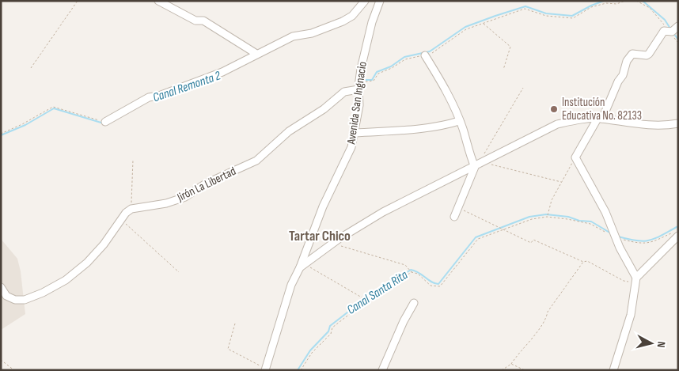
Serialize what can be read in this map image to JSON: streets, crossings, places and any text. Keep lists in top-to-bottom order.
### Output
{
  "streets": {
    "street": ["Avenida San Ingnacio", "Jirón La Libertad"]
  },
  "crossings": [
    ["Avenida San Ingnacio", "Jirón La Libertad"]
  ],
  "districts": ["Tartar Chico"],
  "water": ["Canal Remonta 2", "Canal Santa Rita"],
  "places": ["Institución Educativa No. 82133"],
  "north": "right"
}
